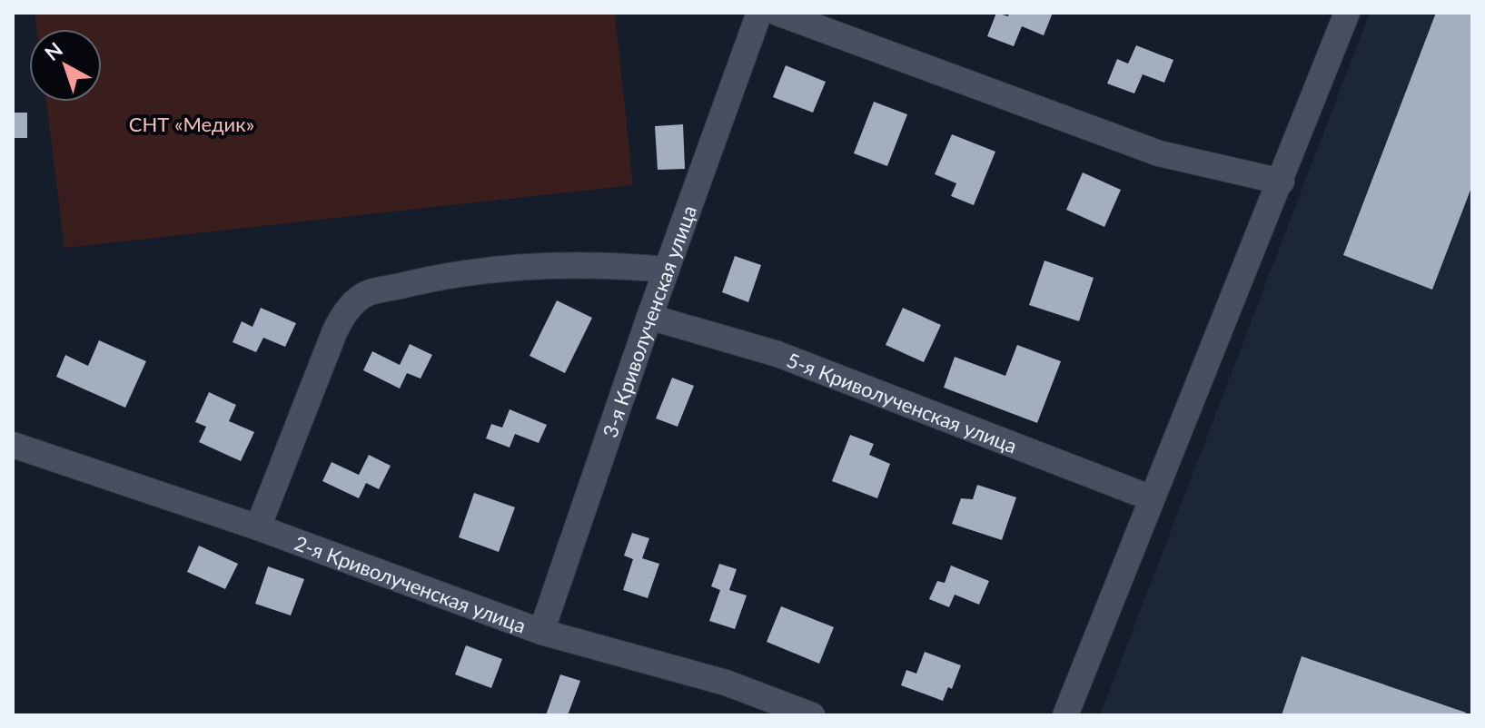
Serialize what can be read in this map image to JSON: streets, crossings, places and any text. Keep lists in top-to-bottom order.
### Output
{
  "streets": {
    "street": ["3-я Криволученская улица", "5-я Криволученская улица", "2-я Криволученская улица"]
  },
  "crossings": [
    ["3-я Криволученская улица", "5-я Криволученская улица"],
    ["3-я Криволученская улица", "2-я Криволученская улица"]
  ],
  "parks": ["СНТ «Медик»"],
  "north": "top left"
}
